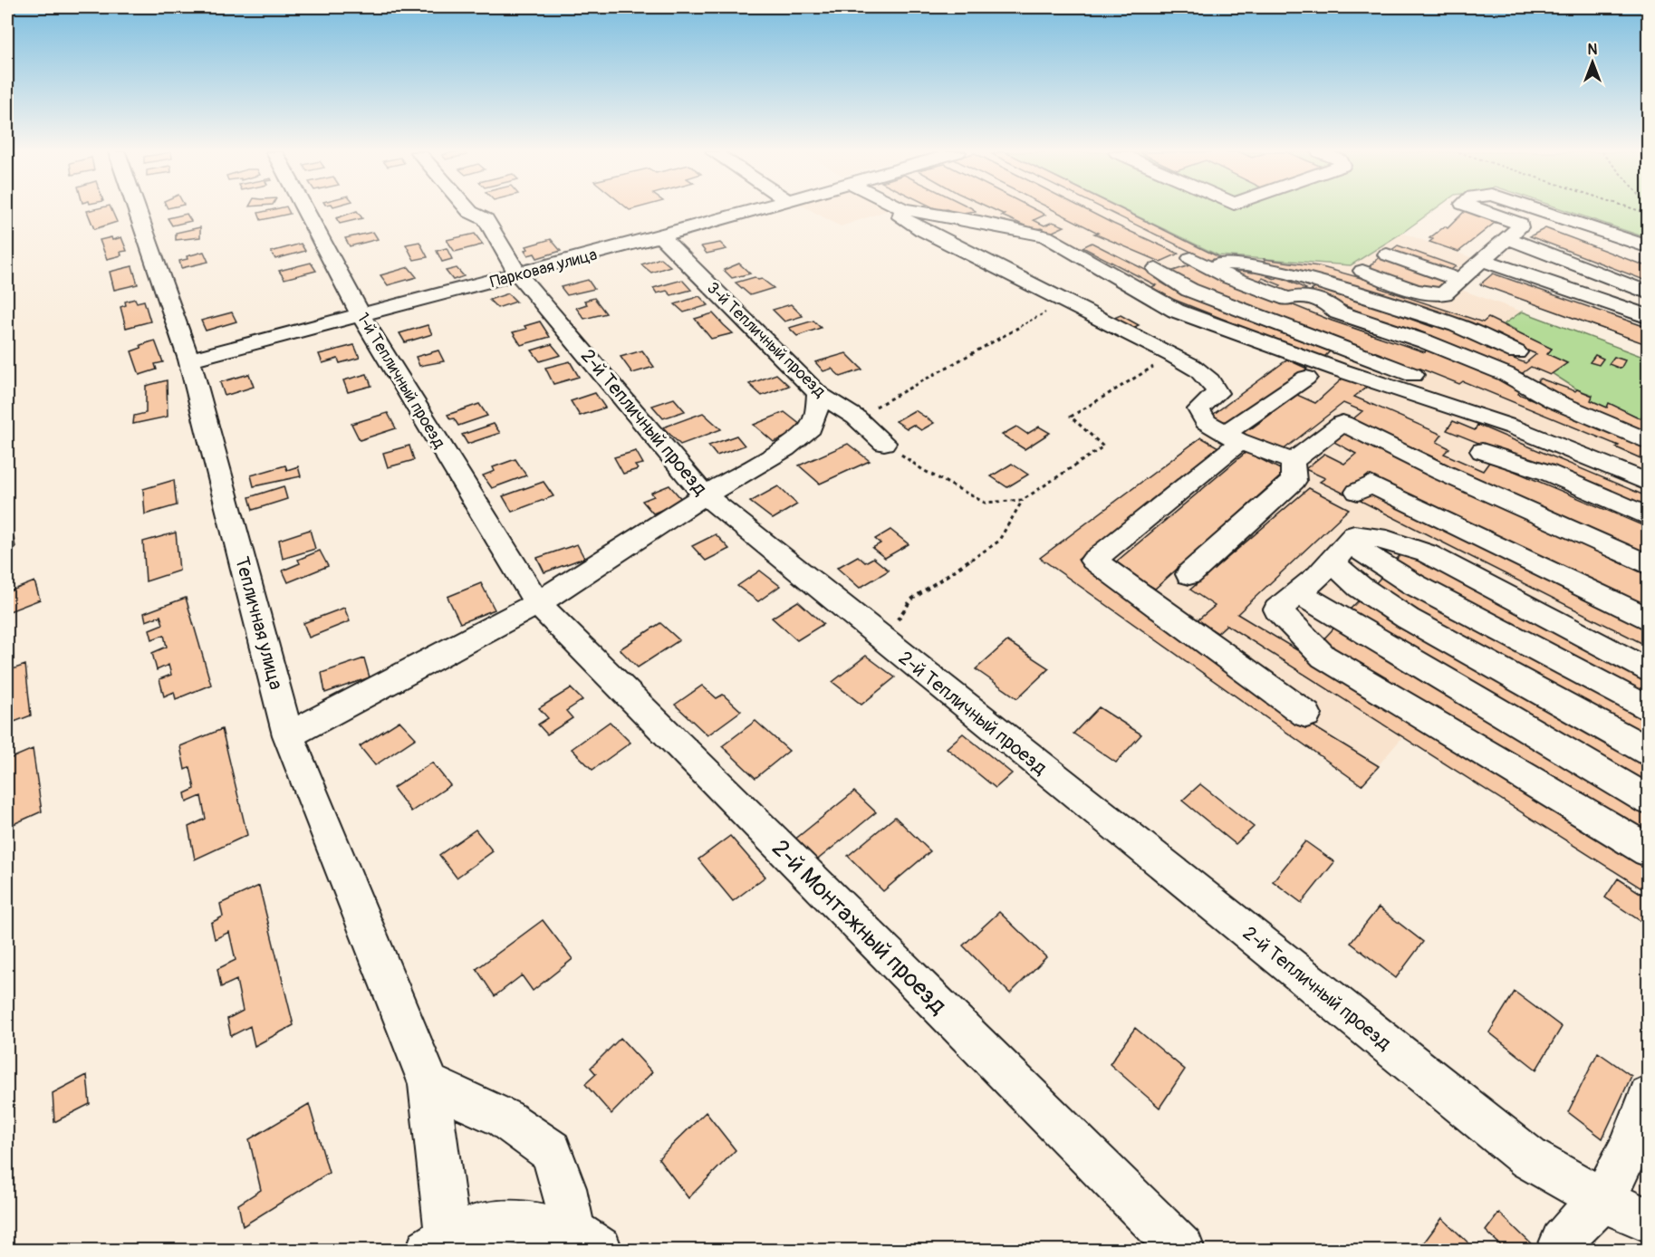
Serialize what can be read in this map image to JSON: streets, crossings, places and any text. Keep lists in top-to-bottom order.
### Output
{
  "streets": {
    "street": [
      "Парковая улица",
      "3-й Тепличный проезд",
      "1-й Тепличный проезд",
      "2-й Тепличный проезд",
      "Тепличная улица",
      "2-й Монтажный проезд"
    ]
  },
  "crossings": [
    ["Парковая улица", "3-й Тепличный проезд"],
    ["Парковая улица", "1-й Тепличный проезд"],
    ["Парковая улица", "2-й Тепличный проезд"],
    ["Парковая улица", "Тепличная улица"],
    ["1-й Тепличный проезд", "2-й Монтажный проезд"]
  ],
  "north": "top"
}
